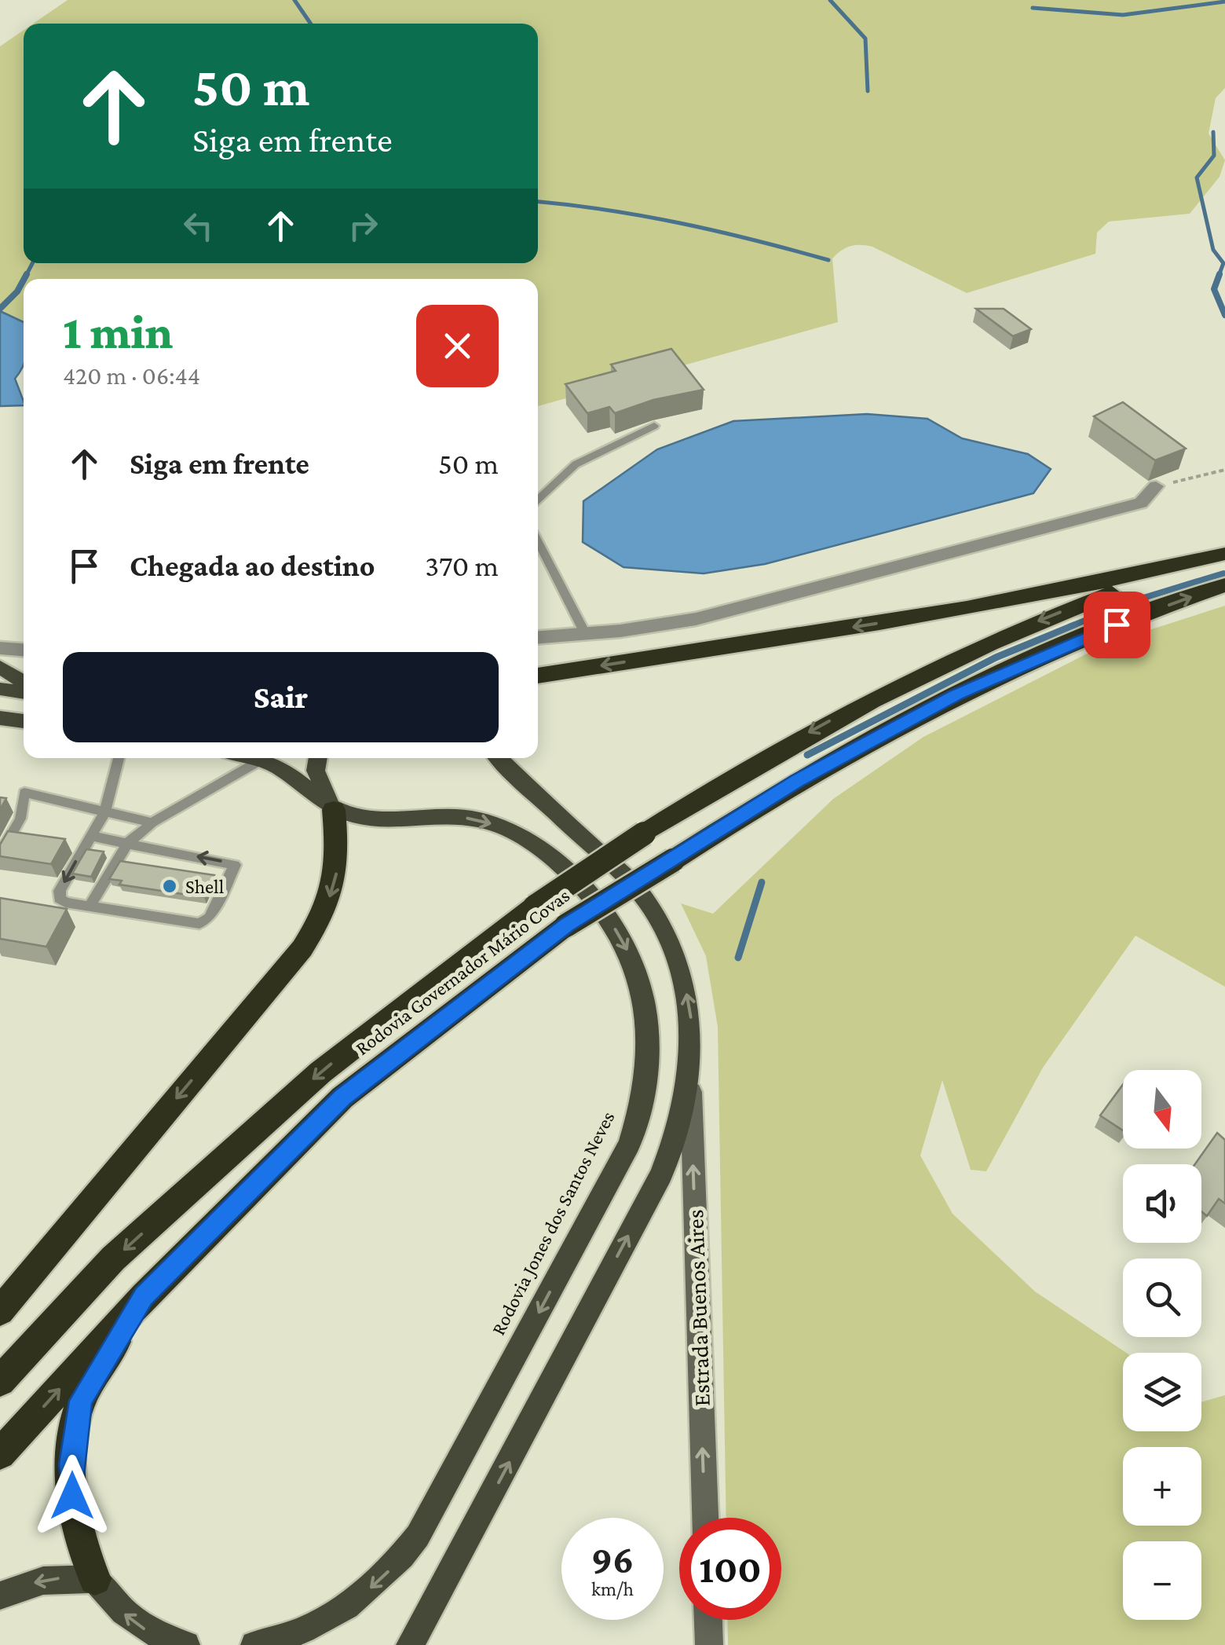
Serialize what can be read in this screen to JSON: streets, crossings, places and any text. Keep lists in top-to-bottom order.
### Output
{
  "streets": {
    "highway": ["Rodovia Governador Mário Covas"],
    "main road": ["Rodovia Jones dos Santos Neves", "Estrada Buenos Aires"]
  },
  "one_way": ["Estrada Buenos Aires"],
  "places": ["Shell"],
  "north": "bottom",
  "page": {
    "turn": ["50 m", "Siga em frente"],
    "heading": ["1 min", "420 m · 06:44"],
    "list": [
      {
        "name": "Siga em frente",
        "value": "50 m"
      },
      {
        "name": "Chegada ao destino",
        "value": "370 m"
      }
    ],
    "buttons": "Sair",
    "map_buttons": ["+", "−"],
    "speed": "96 km/h",
    "limit": "100"
  }
}
